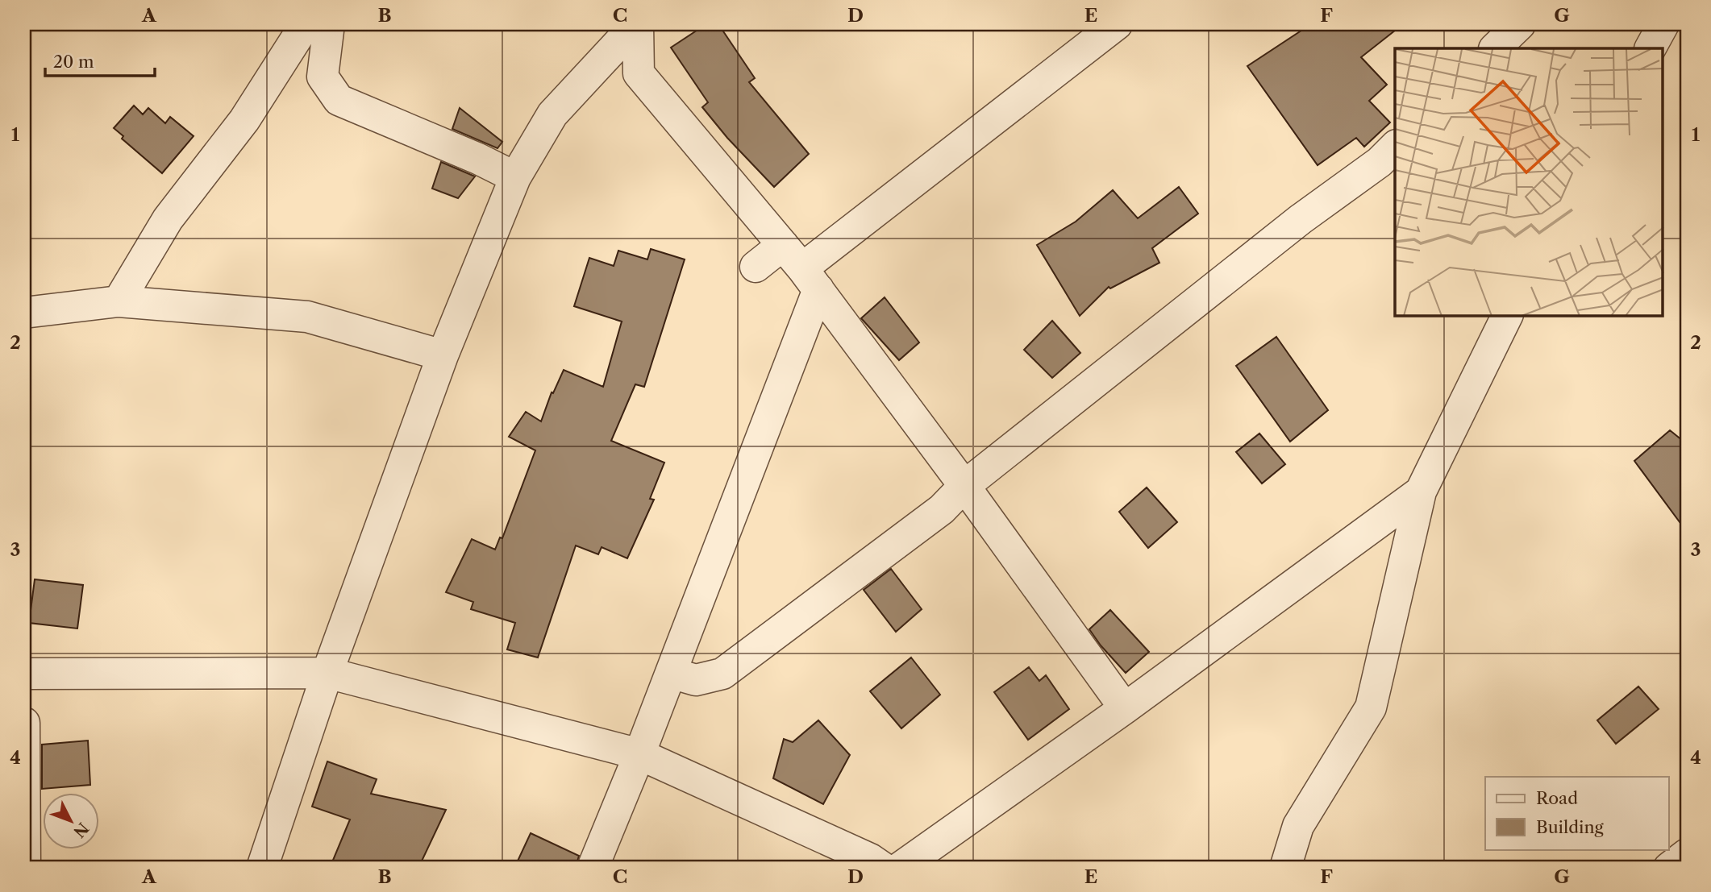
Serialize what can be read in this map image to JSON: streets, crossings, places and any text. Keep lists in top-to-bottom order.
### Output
{
  "legend": ["Road", "Building"],
  "scale_bar": "20 m",
  "north": "bottom right",
  "grid": {
    "columns": [
      "A",
      "B",
      "C",
      "D",
      "E",
      "F",
      "G"
    ],
    "rows": [
      "1",
      "2",
      "3",
      "4"
    ]
  }
}
